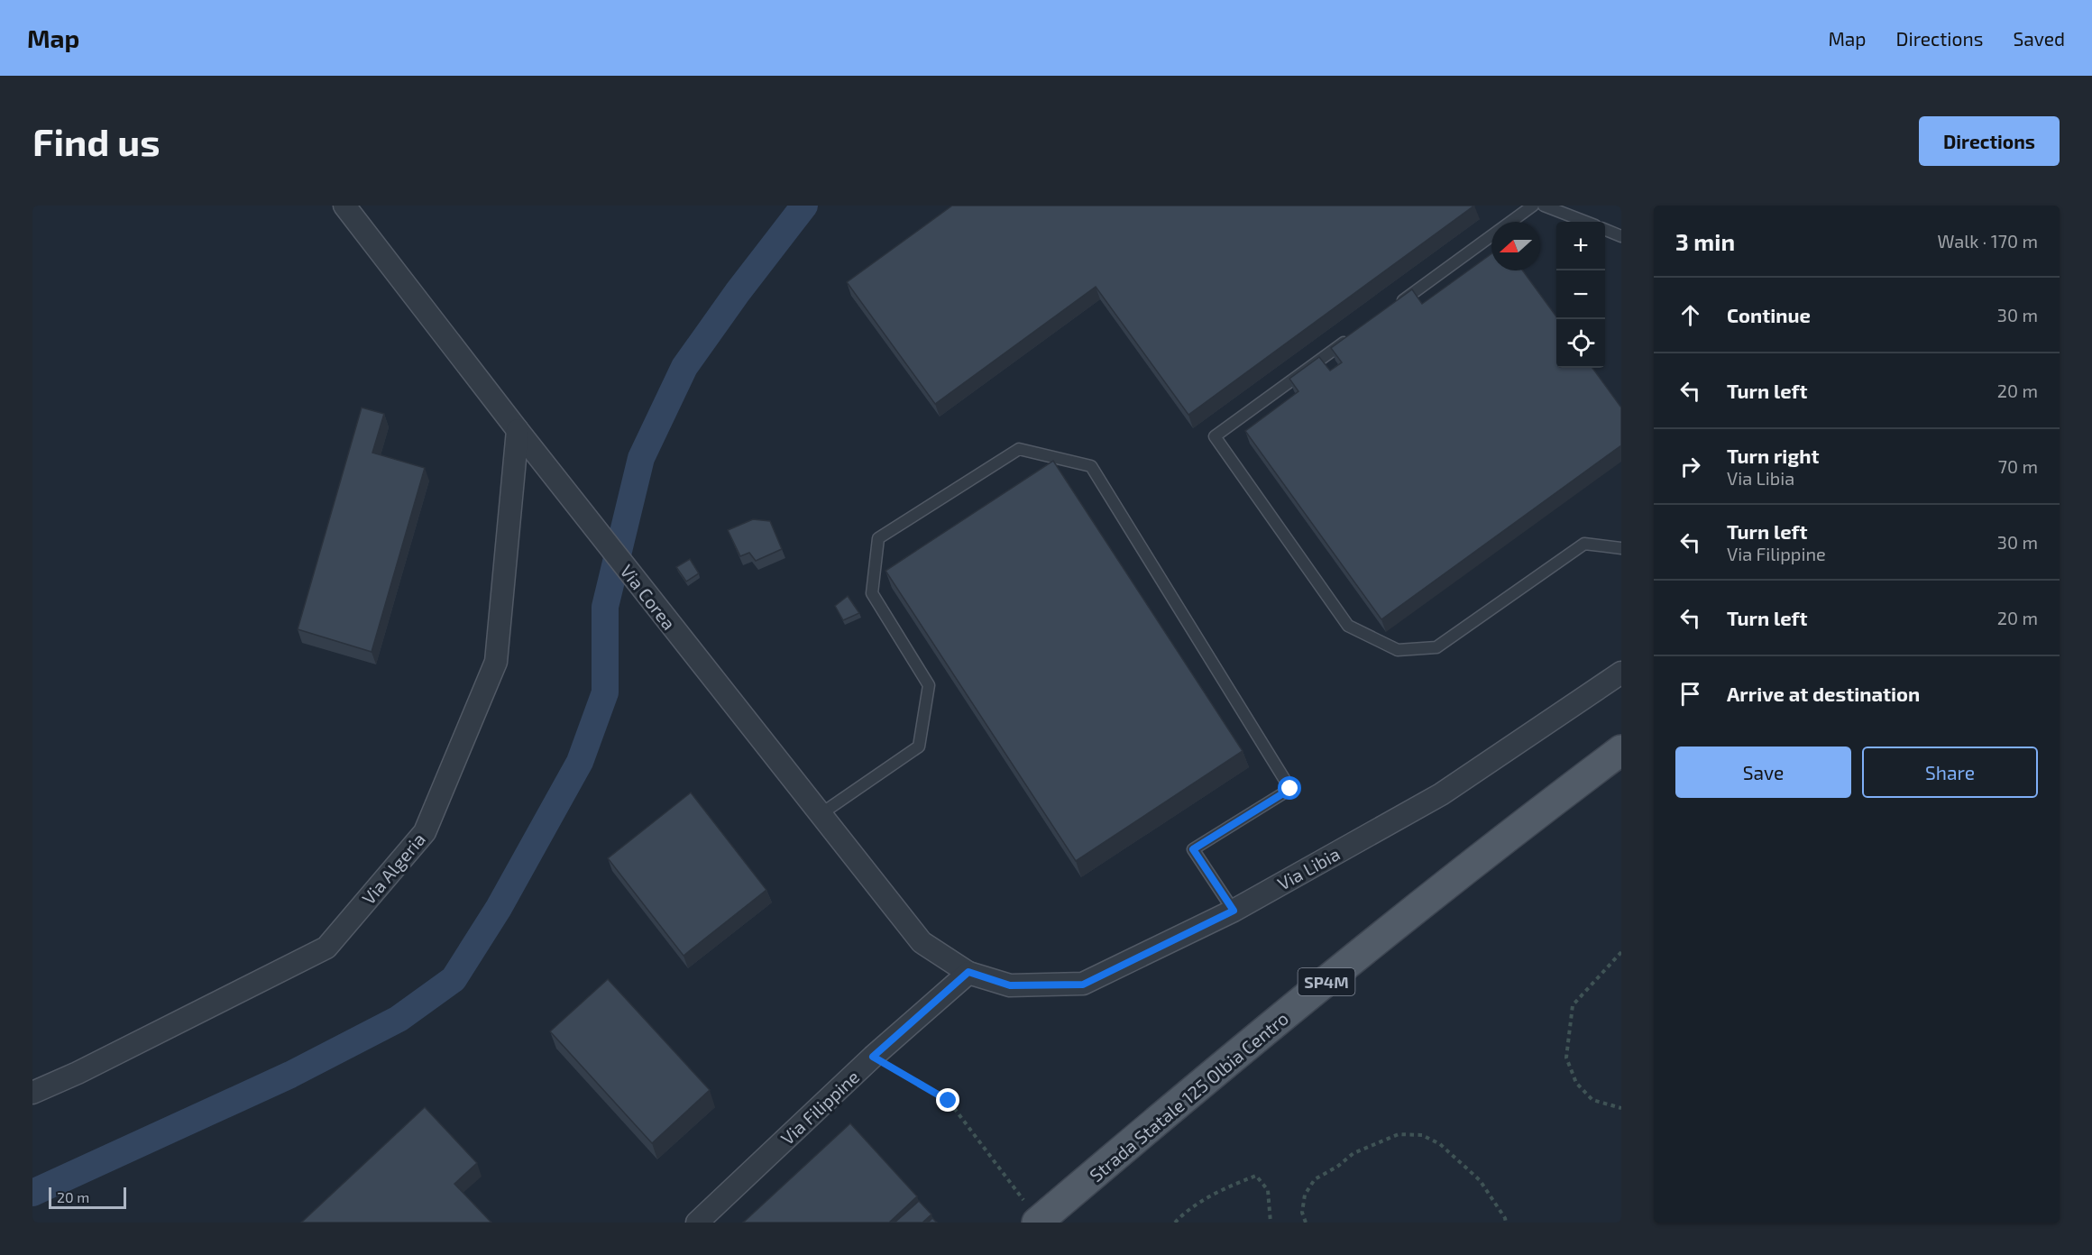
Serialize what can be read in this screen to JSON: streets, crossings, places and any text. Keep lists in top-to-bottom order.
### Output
{
  "streets": {
    "main road": ["SP4M", "Strada Statale 125 Olbia Centro"],
    "street": [
      "Via Corea",
      "Via Algeria",
      "Via Libia",
      "Via Filippine"
    ]
  },
  "crossings": [
    ["Via Corea", "Via Algeria"],
    ["Via Corea", "Via Libia"],
    ["Via Corea", "Via Filippine"],
    ["Via Libia", "Via Filippine"]
  ],
  "scale_bar": "20 m",
  "north": "left",
  "page": {
    "header": "Map",
    "nav": ["Map", "Directions", "Saved"],
    "buttons": [
      "Directions",
      ["Save", "Share"]
    ],
    "title": "Find us",
    "heading": ["3 min", "Walk · 170 m"],
    "map_buttons": ["+", "−"],
    "list": [
      ["Continue", "30 m"],
      ["Turn left", "20 m"],
      ["Turn right", "Via Libia", "70 m"],
      ["Turn left", "Via Filippine", "30 m"],
      ["Turn left", "20 m"],
      "Arrive at destination"
    ],
    "scale": "20 m"
  }
}
